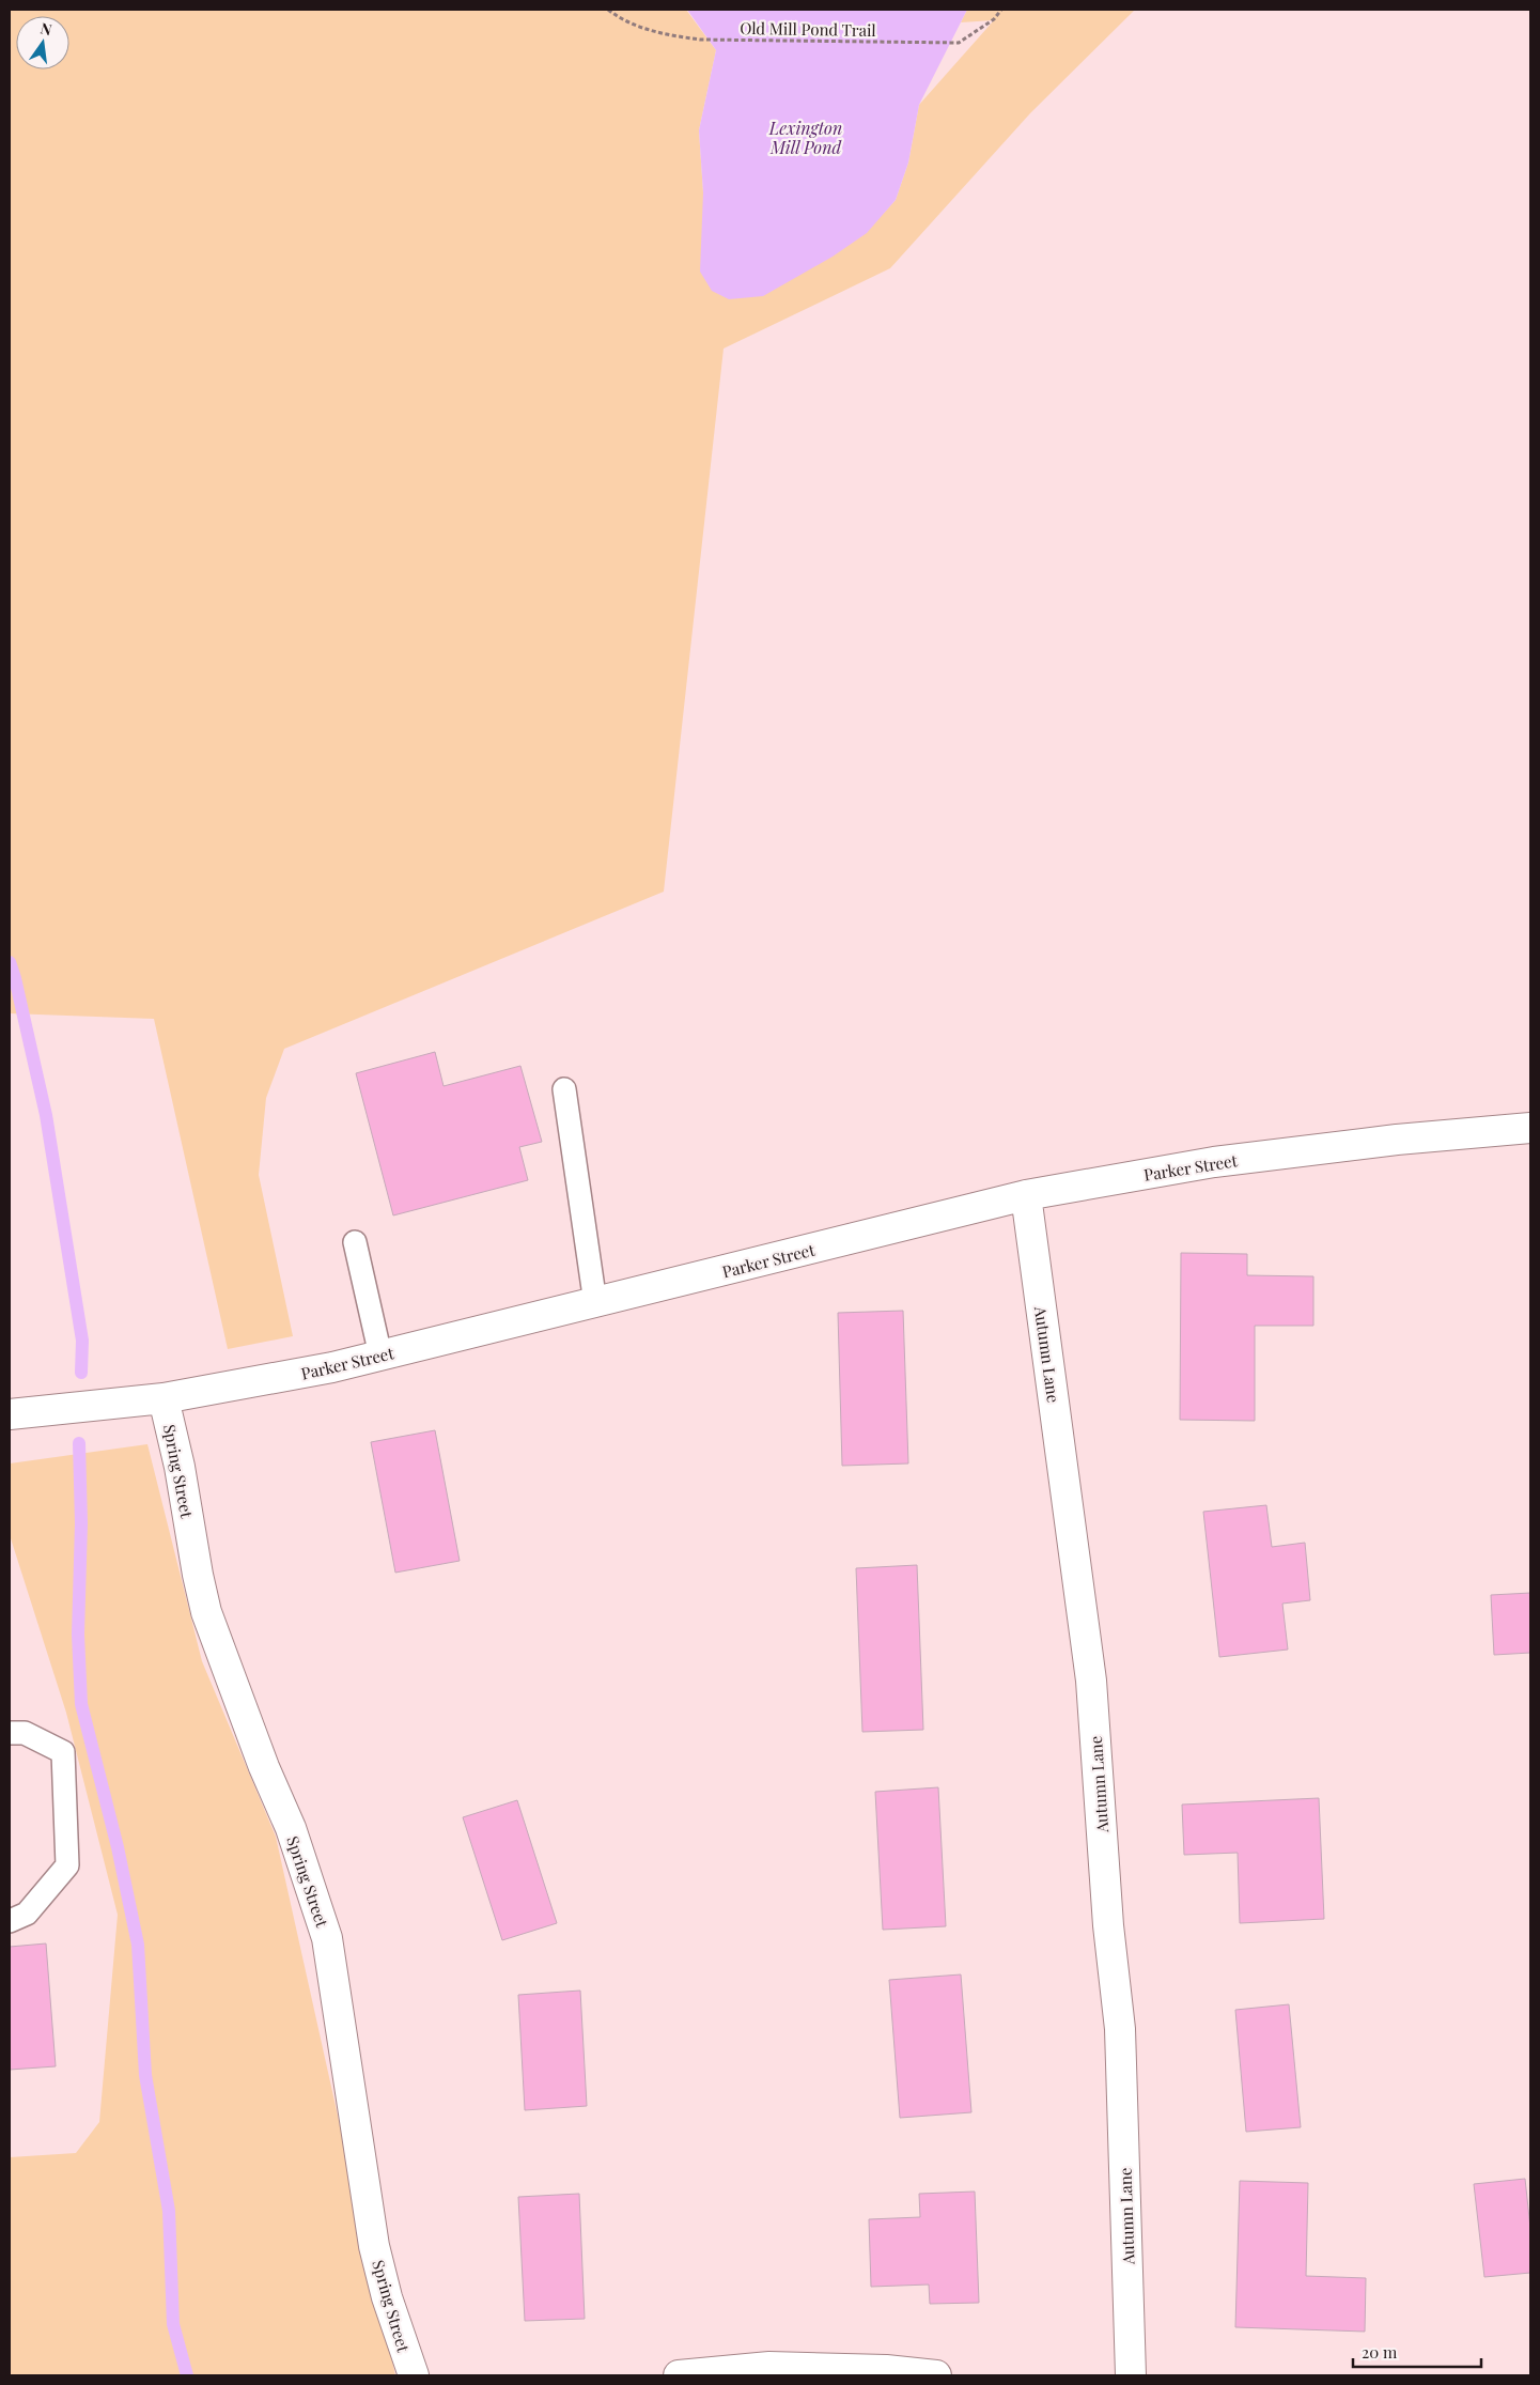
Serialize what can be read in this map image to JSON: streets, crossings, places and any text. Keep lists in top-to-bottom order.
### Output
{
  "streets": {
    "street": ["Parker Street", "Autumn Lane", "Spring Street"],
    "path": ["Old Mill Pond Trail"]
  },
  "crossings": [
    ["Parker Street", "Autumn Lane"],
    ["Parker Street", "Spring Street"]
  ],
  "water": ["Lexington Mill Pond"],
  "scale_bar": "20 m",
  "north": "top"
}
